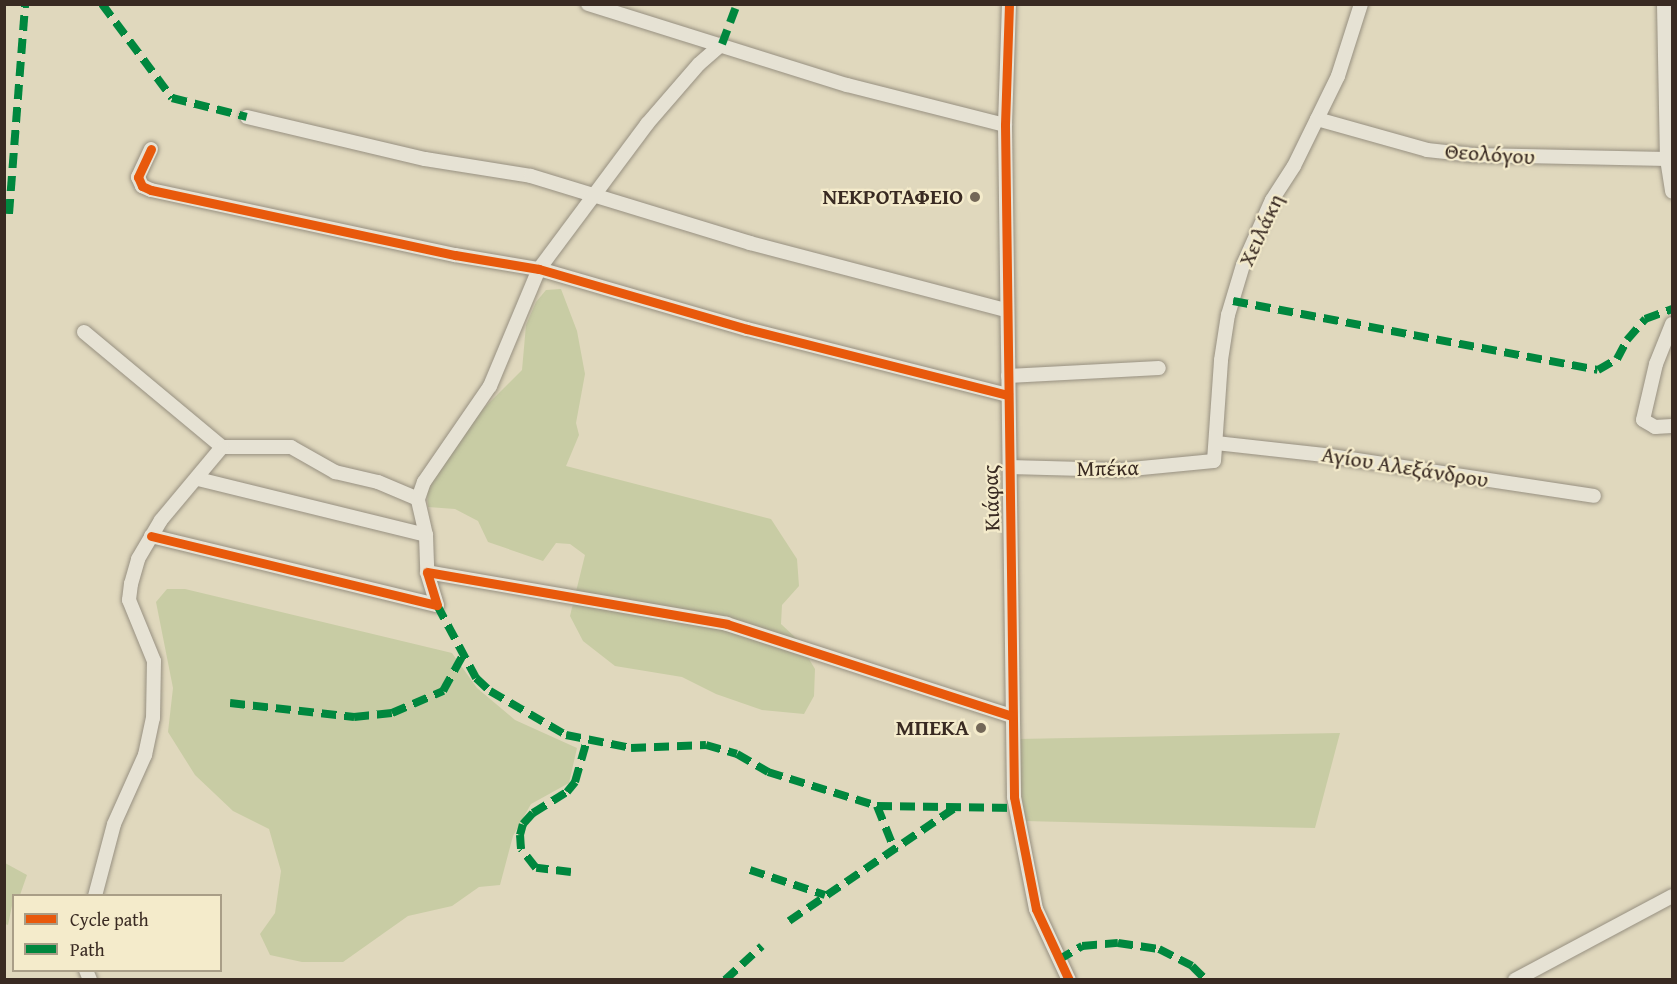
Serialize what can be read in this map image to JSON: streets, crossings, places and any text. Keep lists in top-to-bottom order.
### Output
{
  "streets": {
    "street": [
      "Θεολόγου",
      "Χειλάκη",
      "Αγίου Αλεξάνδρου",
      "Μπέκα",
      "Κιάφας"
    ]
  },
  "crossings": [
    ["Θεολόγου", "Χειλάκη"],
    ["Χειλάκη", "Αγίου Αλεξάνδρου"],
    ["Χειλάκη", "Μπέκα"],
    ["Μπέκα", "Κιάφας"]
  ],
  "places": ["ΝΕΚΡΟΤΑΦΕΙΟ", "ΜΠΕΚΑ"],
  "legend": ["Cycle path", "Path"]
}
